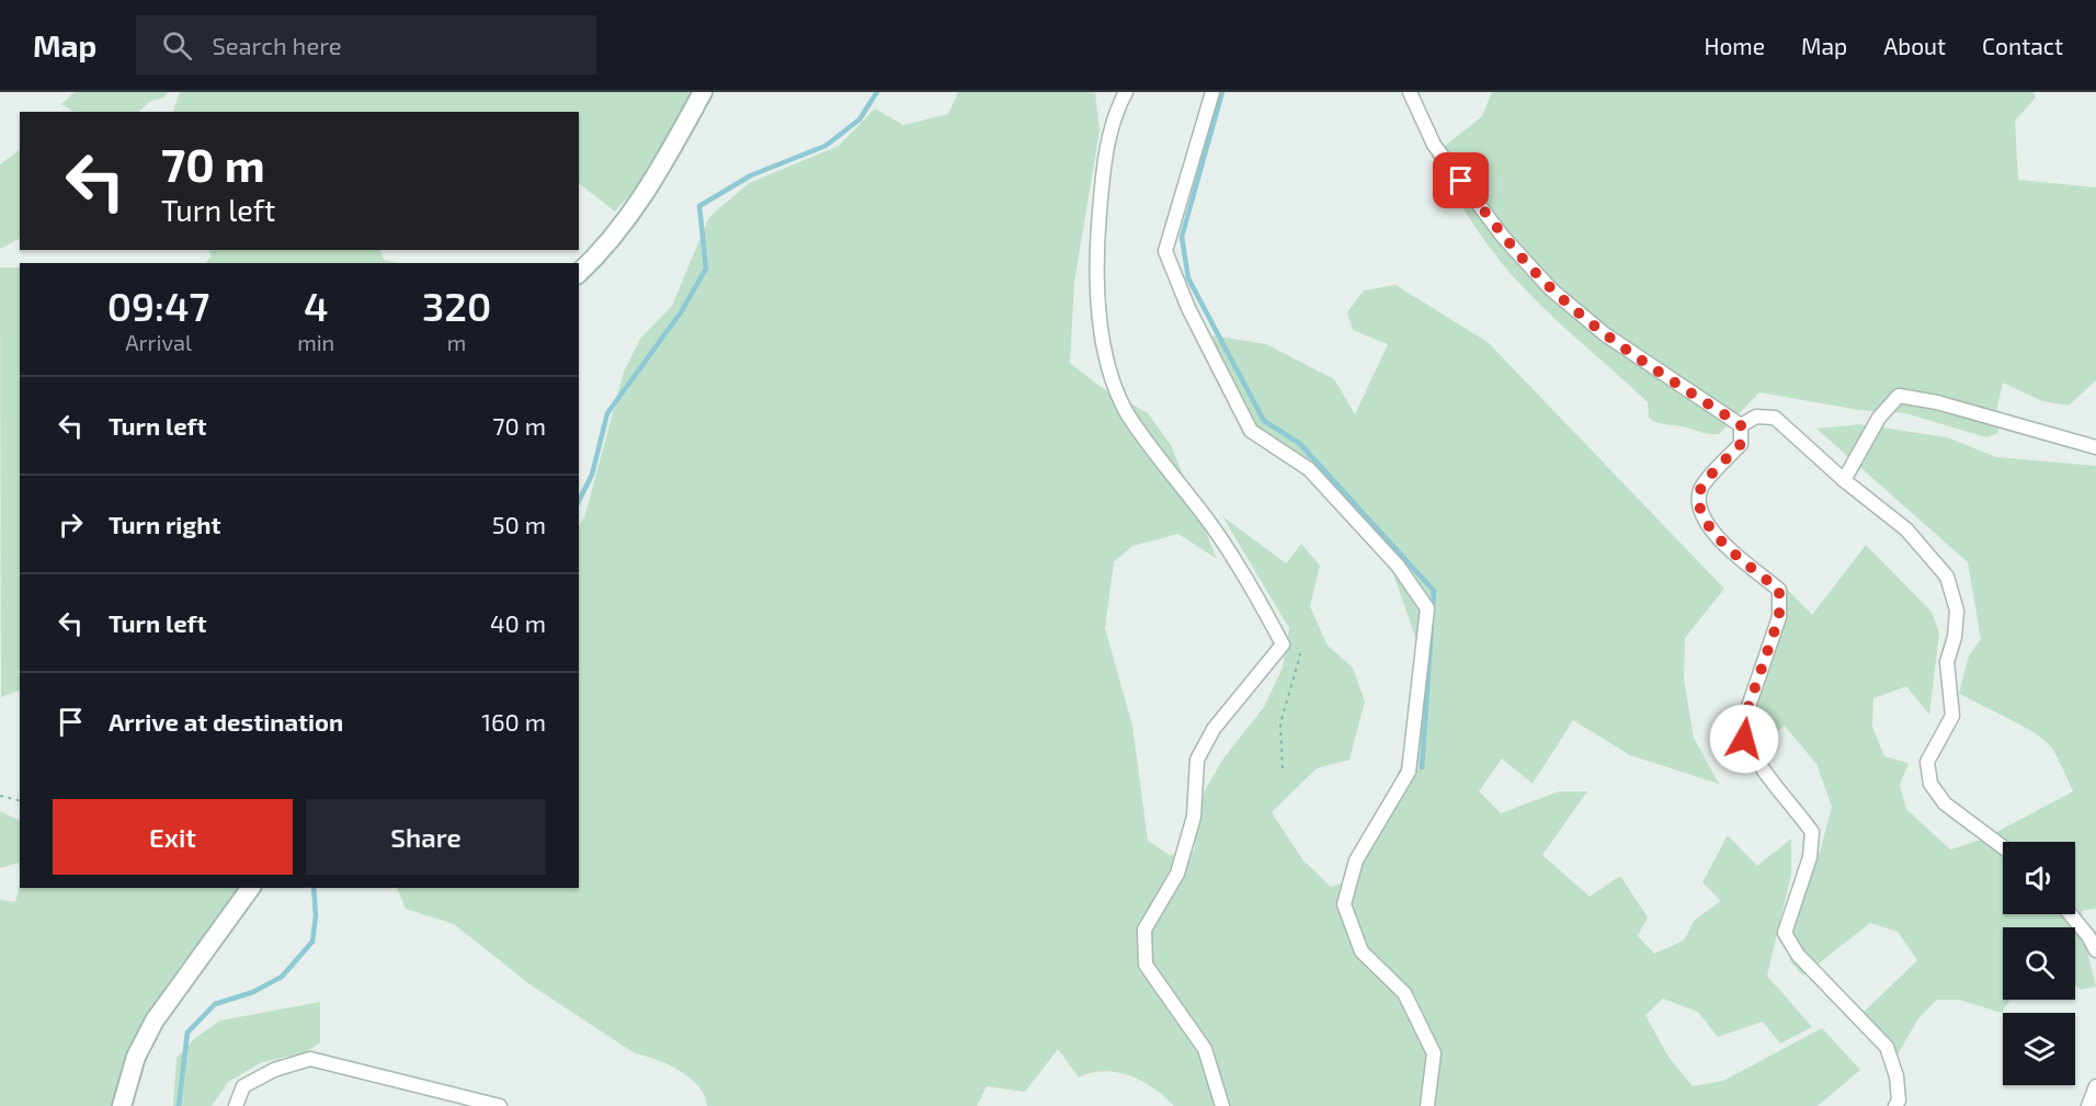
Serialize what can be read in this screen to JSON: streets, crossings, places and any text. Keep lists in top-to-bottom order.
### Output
{
  "page": {
    "header": "Map",
    "search": "Search here",
    "nav": [
      "Home",
      "Map",
      "About",
      "Contact"
    ],
    "turn": ["70 m", "Turn left"],
    "eta": [
      "09:47",
      "Arrival",
      "4",
      "min",
      "320",
      "m"
    ],
    "list": [
      {
        "name": "Turn left",
        "value": "70 m"
      },
      {
        "name": "Turn right",
        "value": "50 m"
      },
      {
        "name": "Turn left",
        "value": "40 m"
      },
      {
        "name": "Arrive at destination",
        "value": "160 m"
      }
    ],
    "buttons": ["Exit", "Share"]
  }
}
